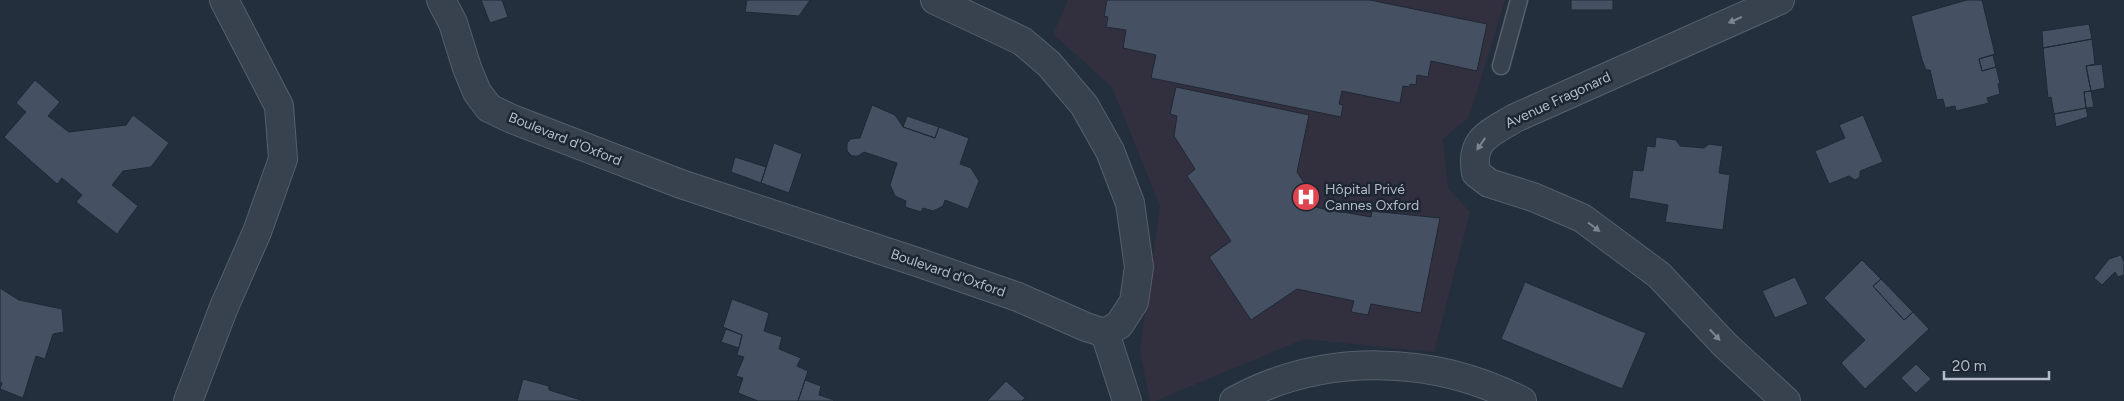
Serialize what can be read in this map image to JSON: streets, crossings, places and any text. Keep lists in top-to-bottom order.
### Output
{
  "streets": {
    "street": ["Avenue Fragonard", "Boulevard d'Oxford"]
  },
  "places": {
    "hospital": ["Hôpital Privé Cannes Oxford"]
  },
  "scale_bar": "20 m"
}
